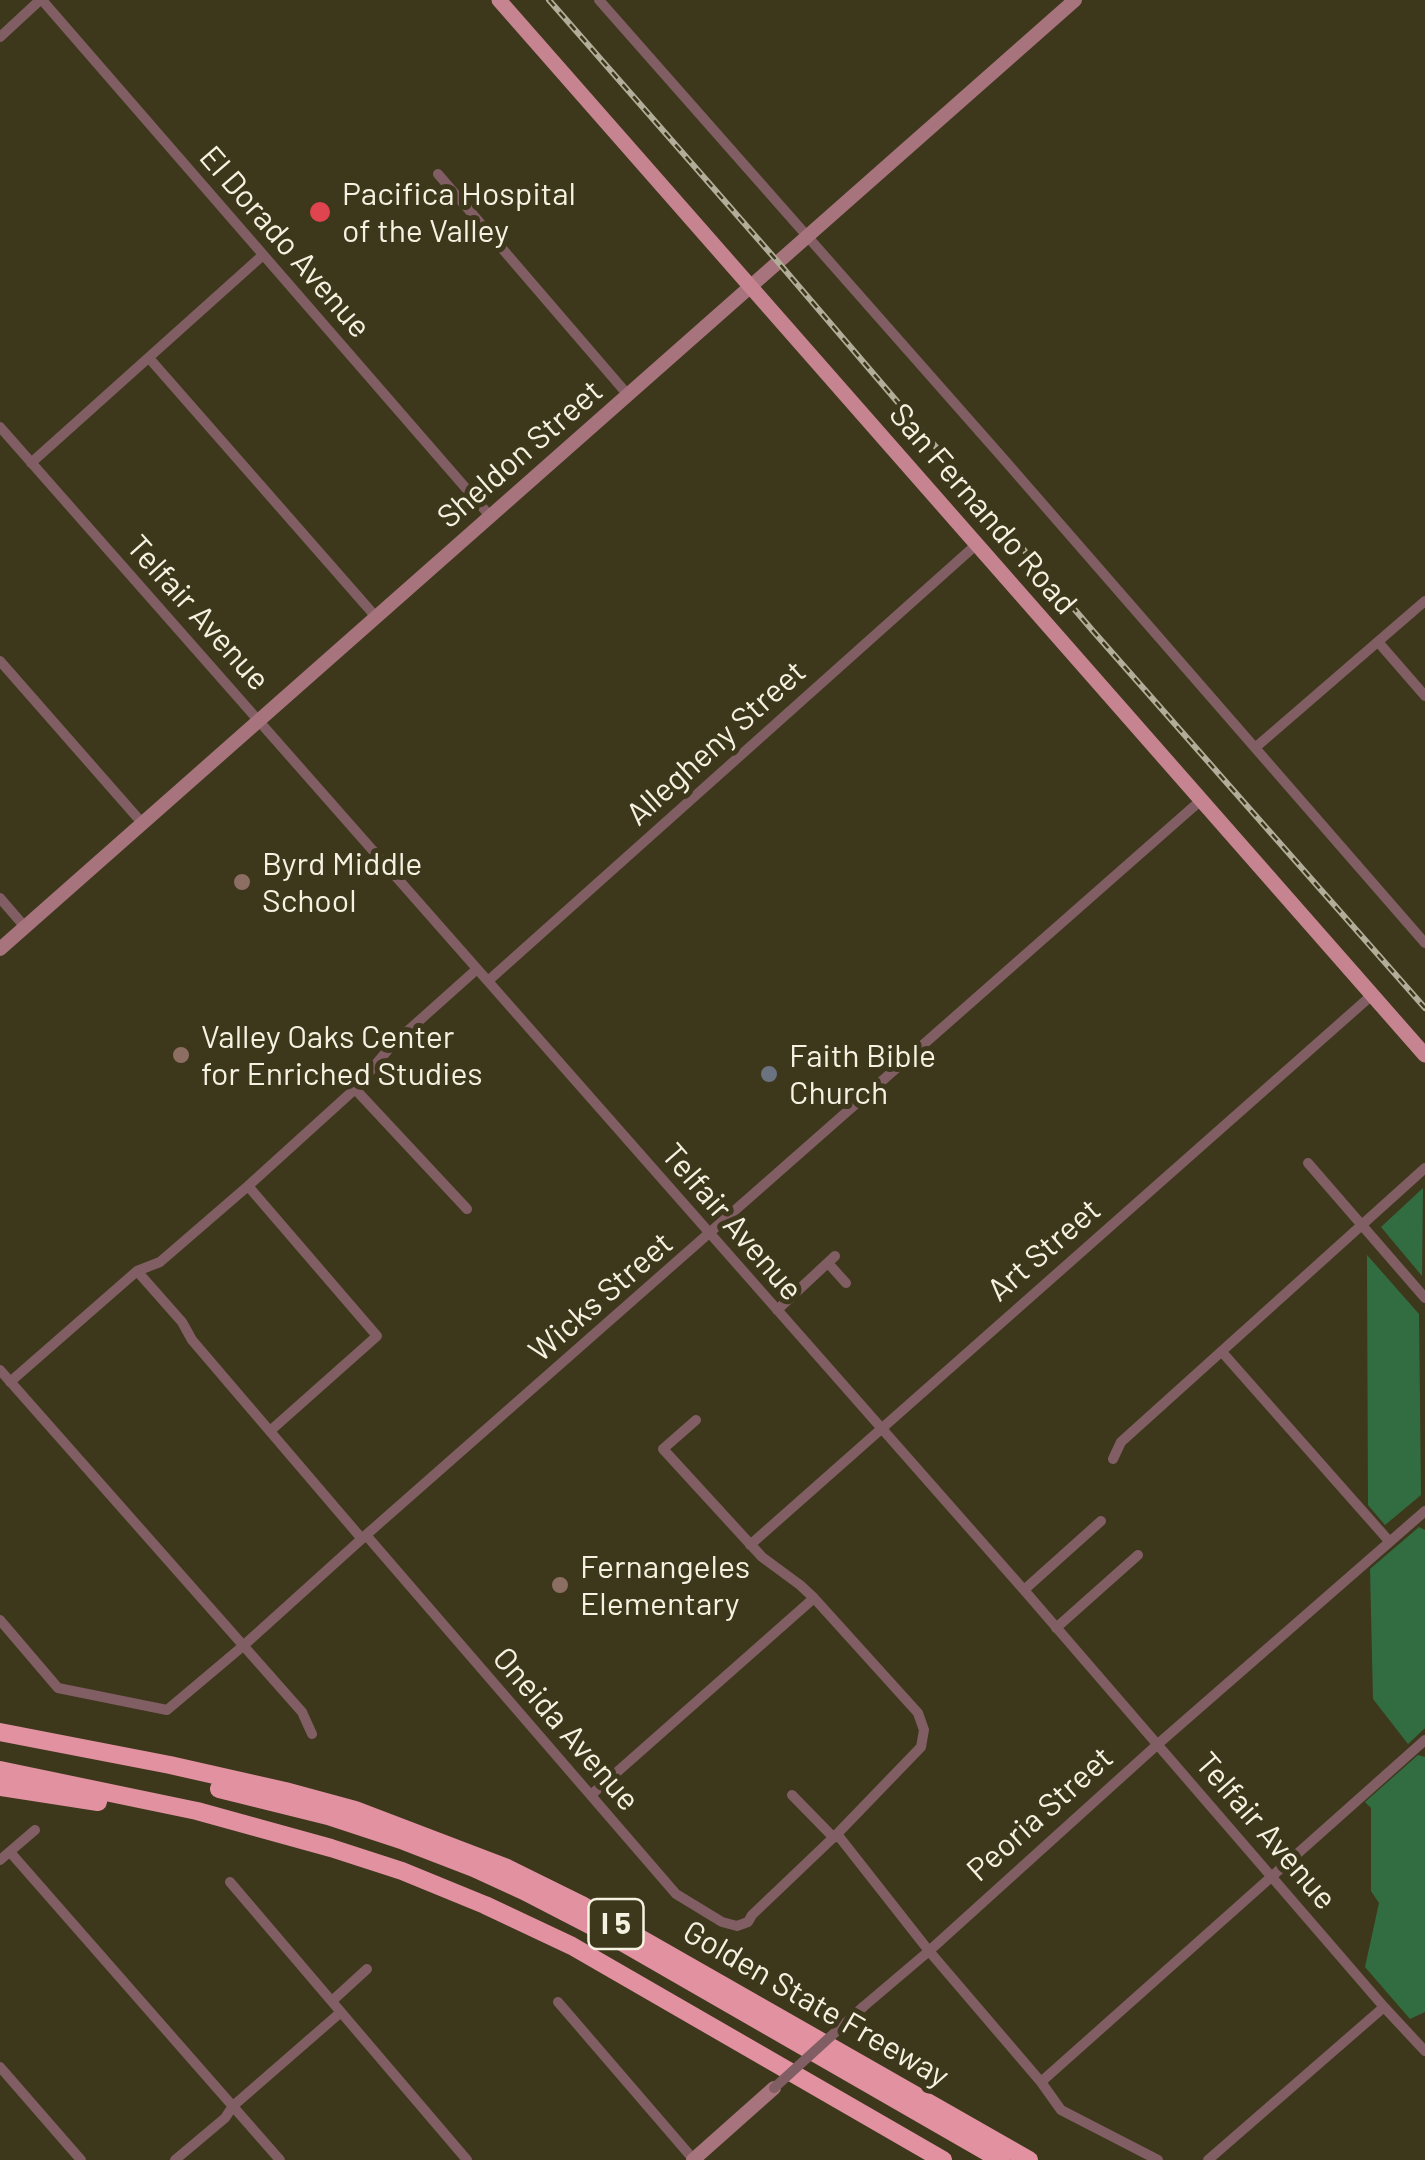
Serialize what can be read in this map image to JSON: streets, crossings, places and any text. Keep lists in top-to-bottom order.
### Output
{
  "streets": {
    "highway": ["I 5", "Golden State Freeway"],
    "main road": ["Sheldon Street", "San Fernando Road", "Peoria Street"],
    "street": [
      "El Dorado Avenue",
      "Telfair Avenue",
      "Allegheny Street",
      "Art Street",
      "Wicks Street",
      "Oneida Avenue"
    ]
  },
  "crossings": [
    ["El Dorado Avenue", "Sheldon Street"],
    ["Sheldon Street", "San Fernando Road"],
    ["Sheldon Street", "Telfair Avenue"],
    ["San Fernando Road", "Allegheny Street"],
    ["San Fernando Road", "Art Street"],
    ["San Fernando Road", "Wicks Street"],
    ["Telfair Avenue", "Allegheny Street"],
    ["Telfair Avenue", "Art Street"],
    ["Telfair Avenue", "Wicks Street"],
    ["Telfair Avenue", "Peoria Street"],
    ["Wicks Street", "Oneida Avenue"]
  ],
  "places": [
    "Pacifica Hospital of the Valley",
    "Byrd Middle School",
    "Valley Oaks Center for Enriched Studies",
    "Faith Bible Church",
    "Fernangeles Elementary"
  ]
}
